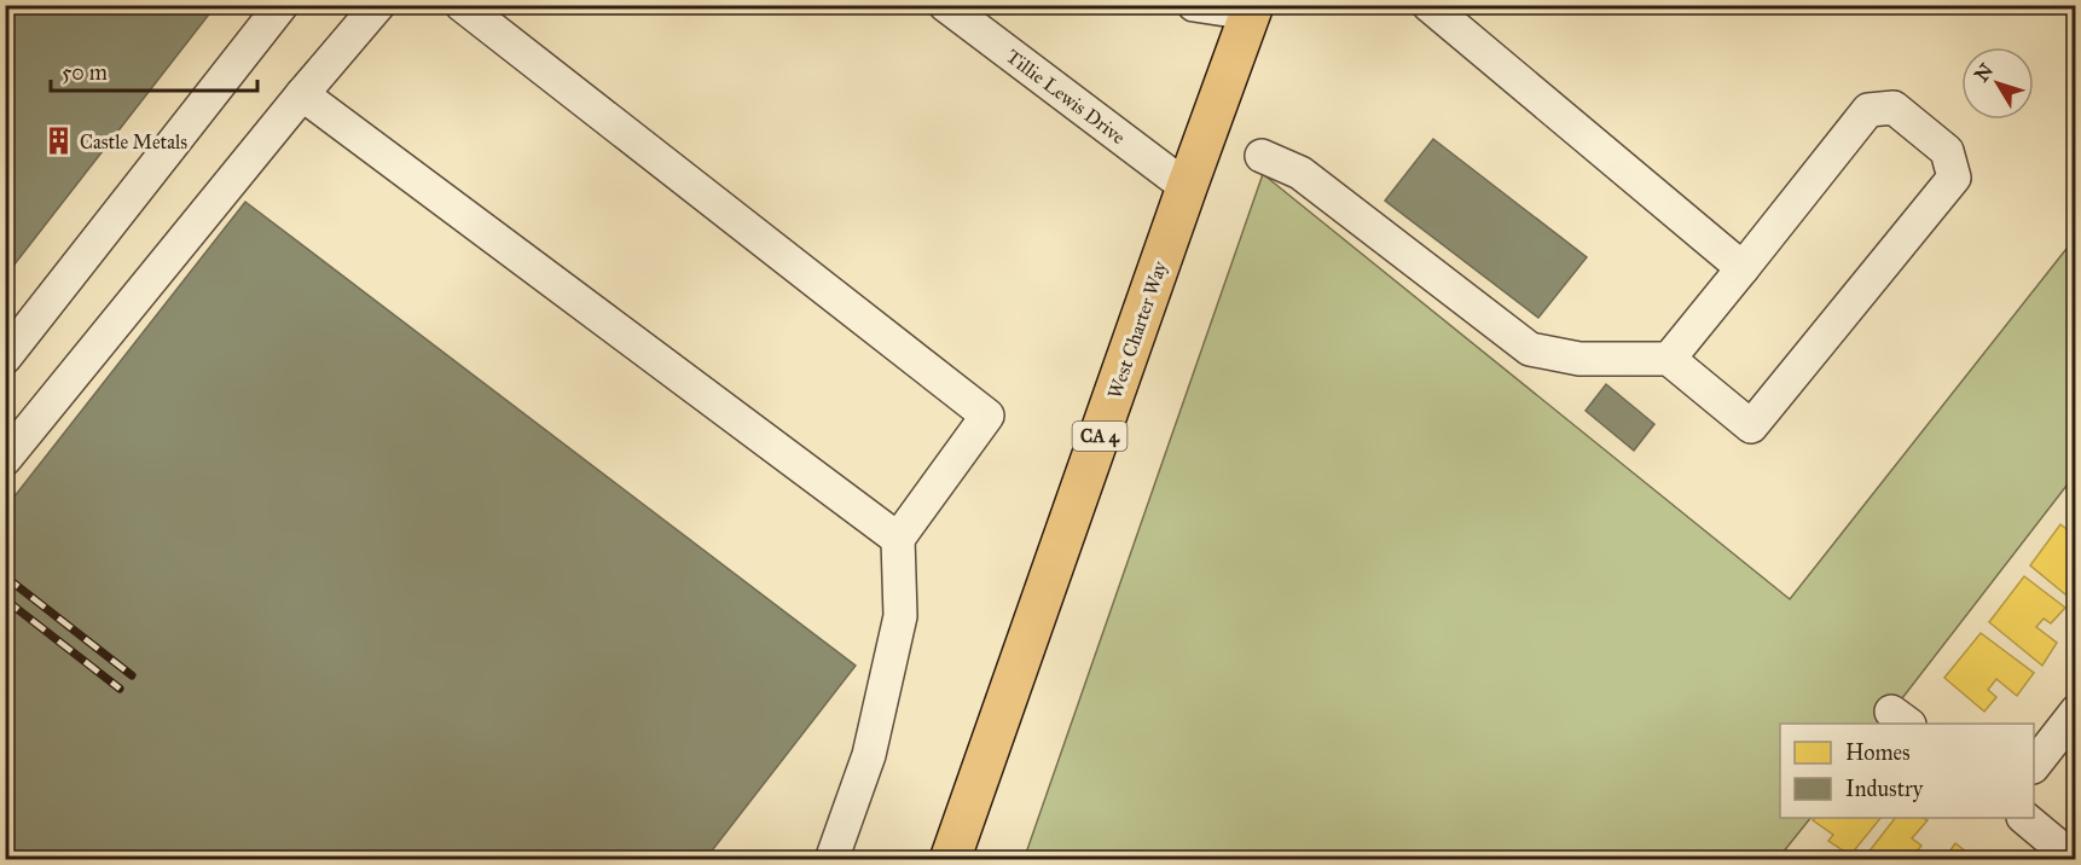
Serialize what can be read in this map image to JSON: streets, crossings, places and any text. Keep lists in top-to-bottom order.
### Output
{
  "streets": {
    "highway": ["West Charter Way", "CA 4"],
    "street": ["Tillie Lewis Drive"]
  },
  "crossings": [
    ["Tillie Lewis Drive", "West Charter Way"]
  ],
  "places": {
    "building": ["Castle Metals"]
  },
  "legend": ["Homes", "Industry"],
  "scale_bar": "50 m",
  "north": "top left"
}
